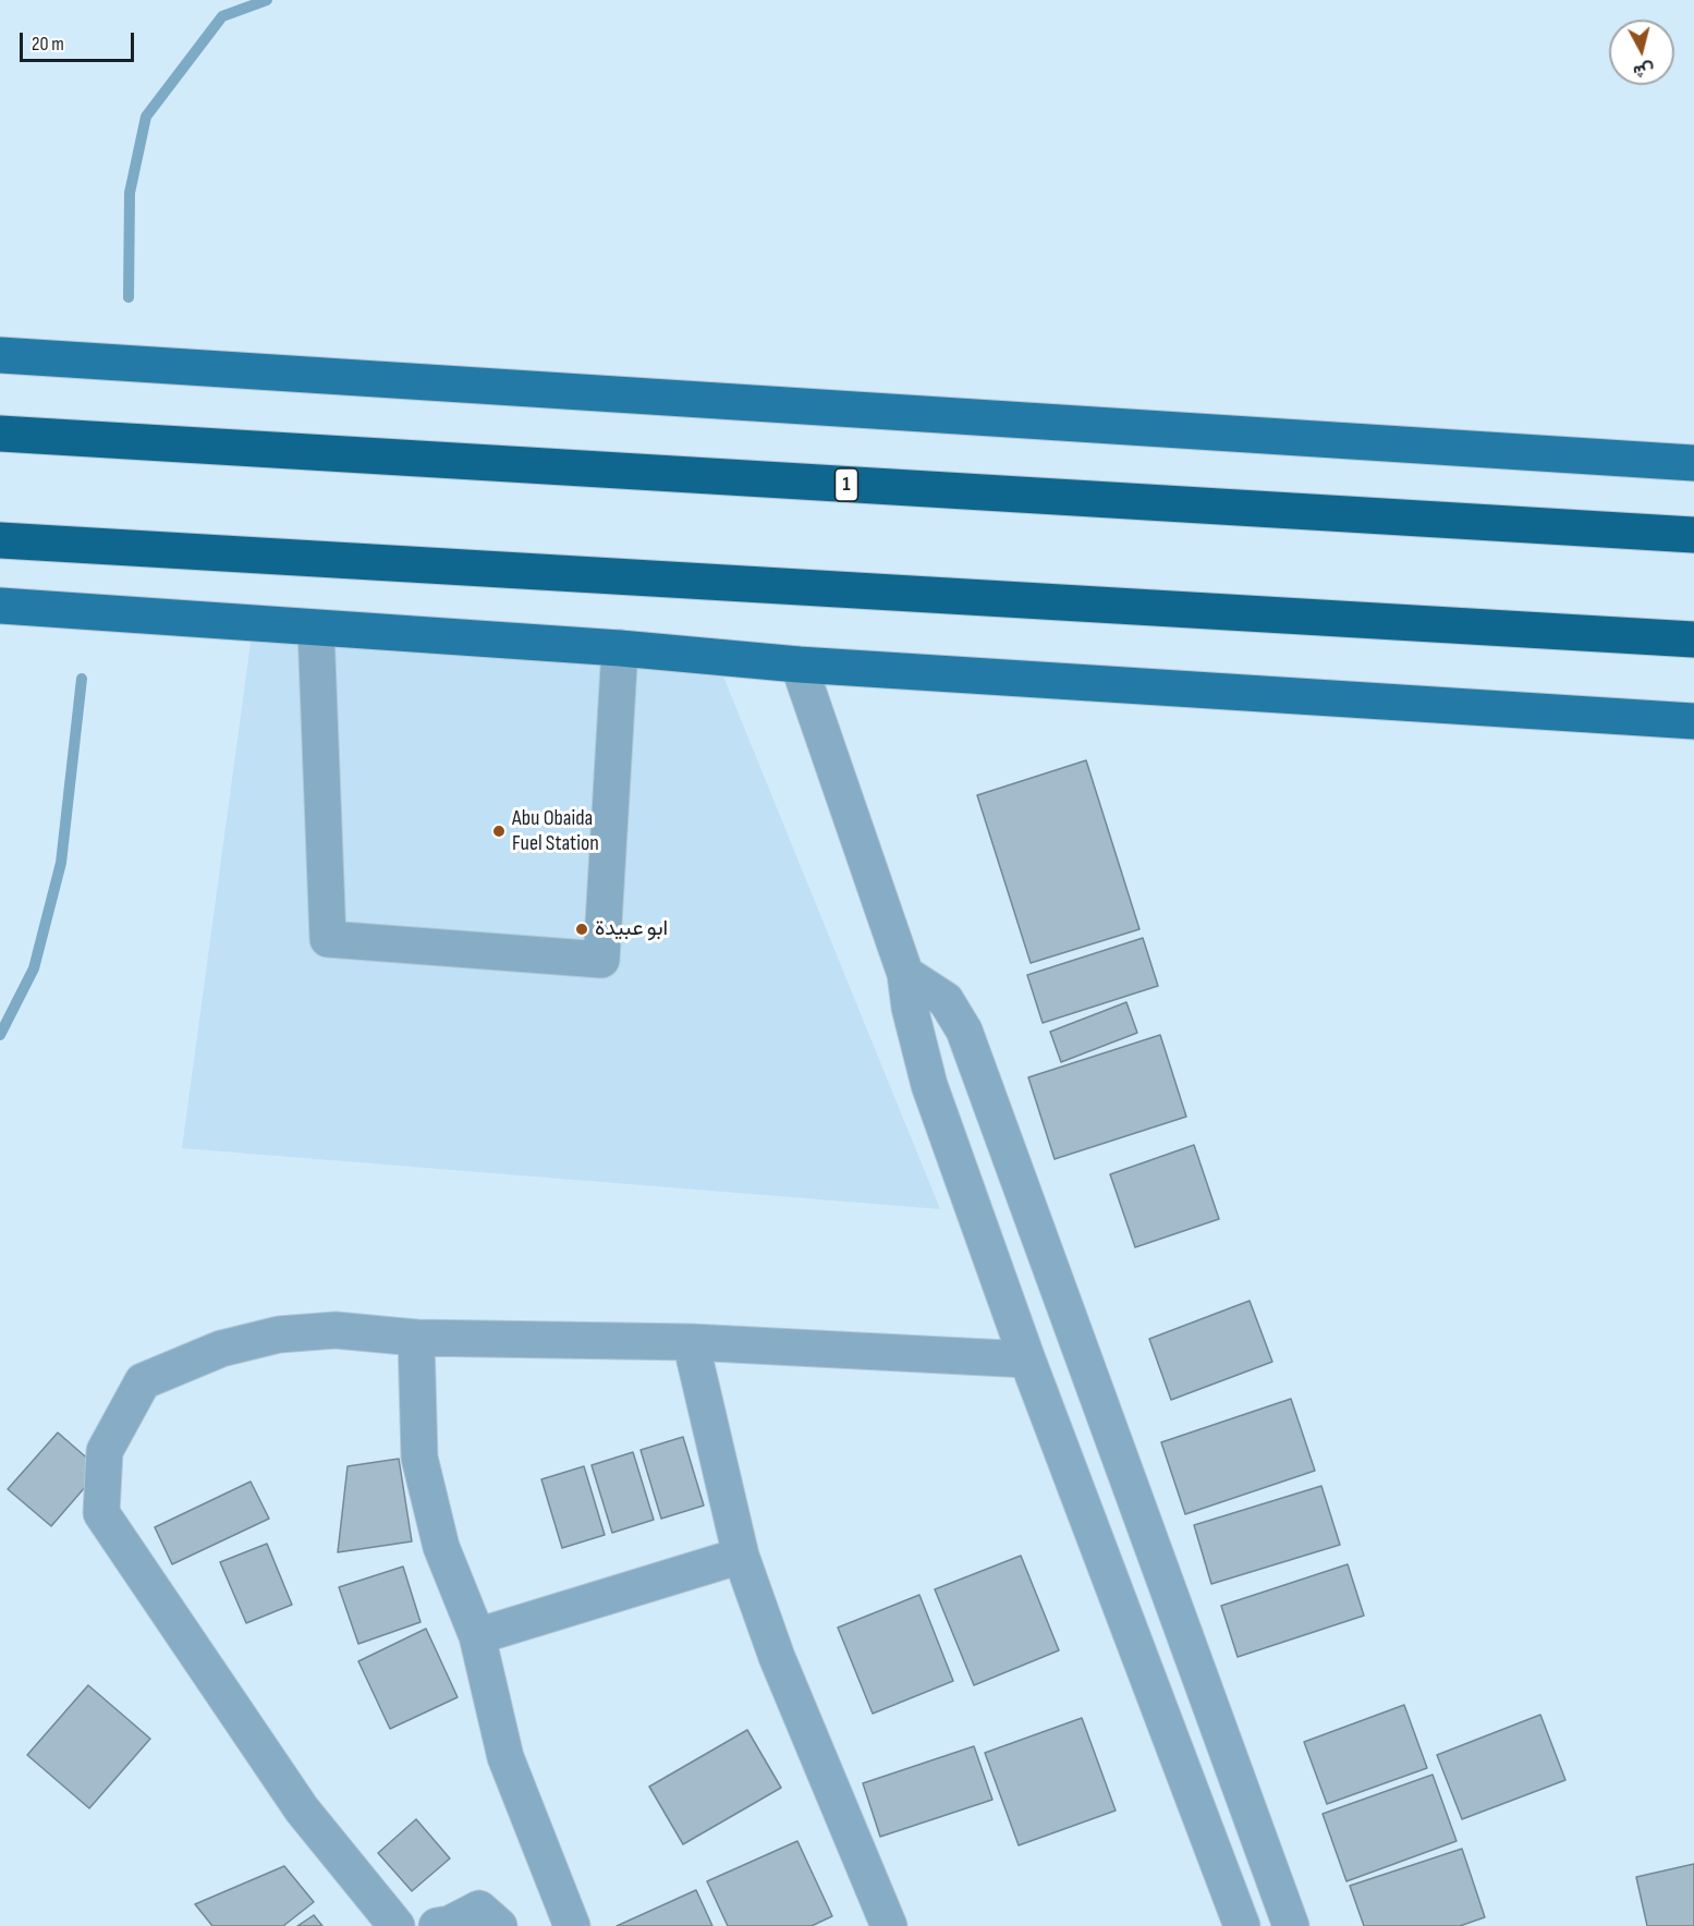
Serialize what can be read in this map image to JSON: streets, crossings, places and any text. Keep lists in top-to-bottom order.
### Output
{
  "streets": {
    "highway": ["1"]
  },
  "places": ["Abu Obaida Fuel Station", "ابو عبيدة"],
  "scale_bar": "20 m",
  "north": "bottom"
}
